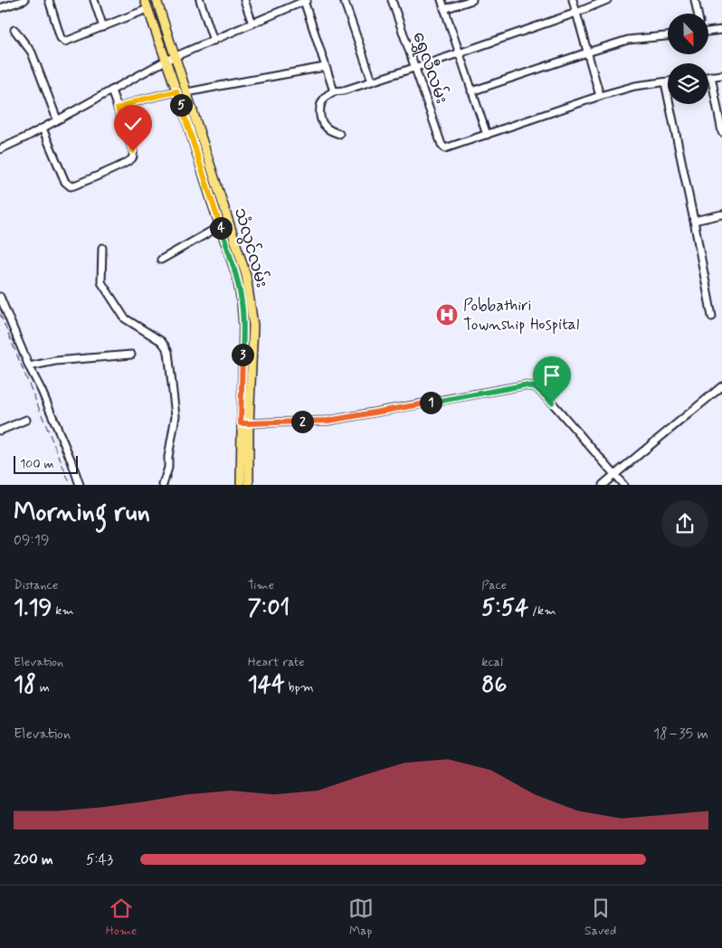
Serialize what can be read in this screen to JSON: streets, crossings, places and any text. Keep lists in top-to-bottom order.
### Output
{
  "streets": {
    "main road": ["သံလွင်လမ်း"],
    "street": ["ရွှေလီလမ်း"]
  },
  "places": {
    "hospital": ["Pobbathiri Township Hospital"]
  },
  "scale_bar": "100 m",
  "north": "bottom",
  "page": {
    "pins": [
      "5",
      "4",
      "3",
      "1",
      "2"
    ],
    "scale": "100 m",
    "heading": ["Morning run", "09:19"],
    "stats": [
      ["Distance", "1.19 km"],
      ["Time", "7:01"],
      ["Pace", "5:54 /km"],
      ["Elevation", "18 m"],
      ["Heart rate", "144 bpm"],
      ["kcal", "86"]
    ],
    "chart": ["Elevation", "18–35 m"],
    "list": [
      {
        "name": "200 m",
        "note": "5:43"
      }
    ],
    "tabs": ["Home", "Map", "Saved"]
  }
}
